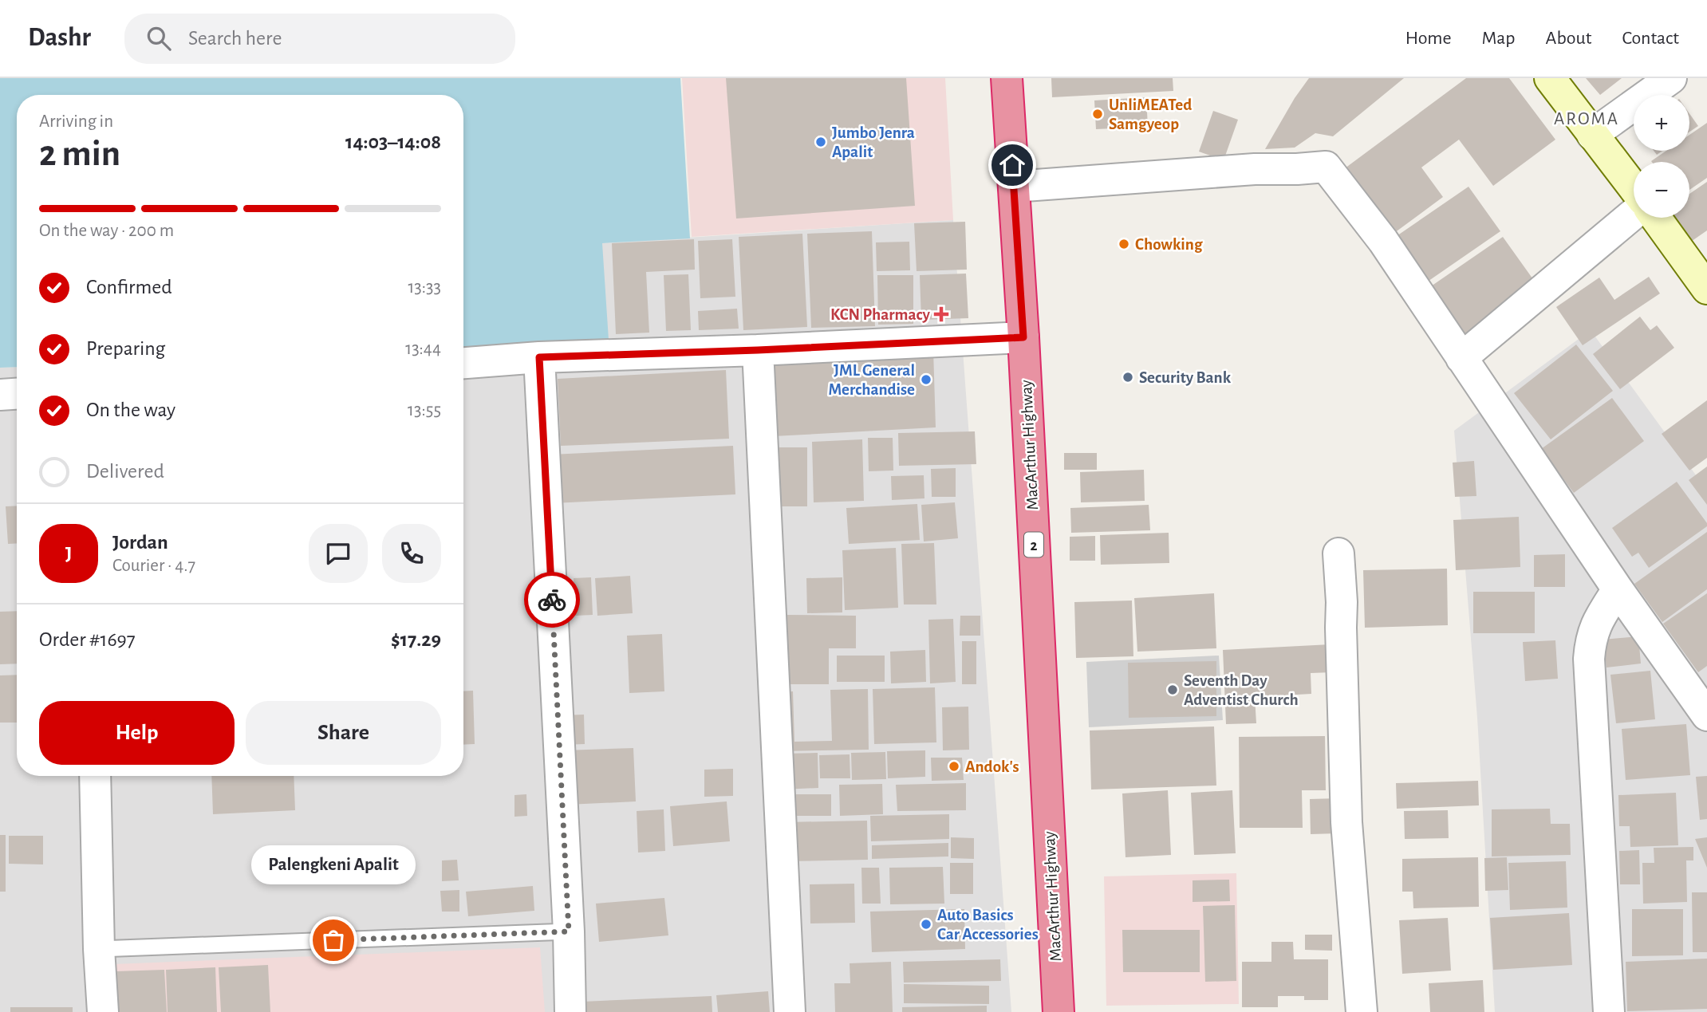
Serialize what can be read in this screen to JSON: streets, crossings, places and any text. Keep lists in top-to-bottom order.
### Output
{
  "streets": {
    "highway": ["MacArthur Highway", "2"]
  },
  "districts": ["AROMA"],
  "places": {
    "other": [
      "UnliMEATed Samgyeop",
      "Jumbo Jenra Apalit",
      "Chowking",
      "Security Bank",
      "JML General Merchandise",
      "Seventh Day Adventist Church",
      "Andok's",
      "Auto Basics Car Accessories",
      "Palengkeni Apalit"
    ],
    "health": ["KCN Pharmacy"]
  },
  "page": {
    "header": "Dashr",
    "search": "Search here",
    "nav": [
      "Home",
      "Map",
      "About",
      "Contact"
    ],
    "map_buttons": ["+", "−"],
    "heading": ["2 min", "Arriving in", "14:03–14:08"],
    "panel": [
      "Jordan",
      "Courier · 4.7",
      "Order #1697",
      "$17.29"
    ],
    "bar": "On the way · 200 m",
    "list": [
      ["Confirmed", "13:33"],
      ["Preparing", "13:44"],
      ["On the way", "13:55"],
      "Delivered"
    ],
    "round": "J",
    "buttons": ["Help", "Share"],
    "bubble": "Palengkeni Apalit"
  }
}
